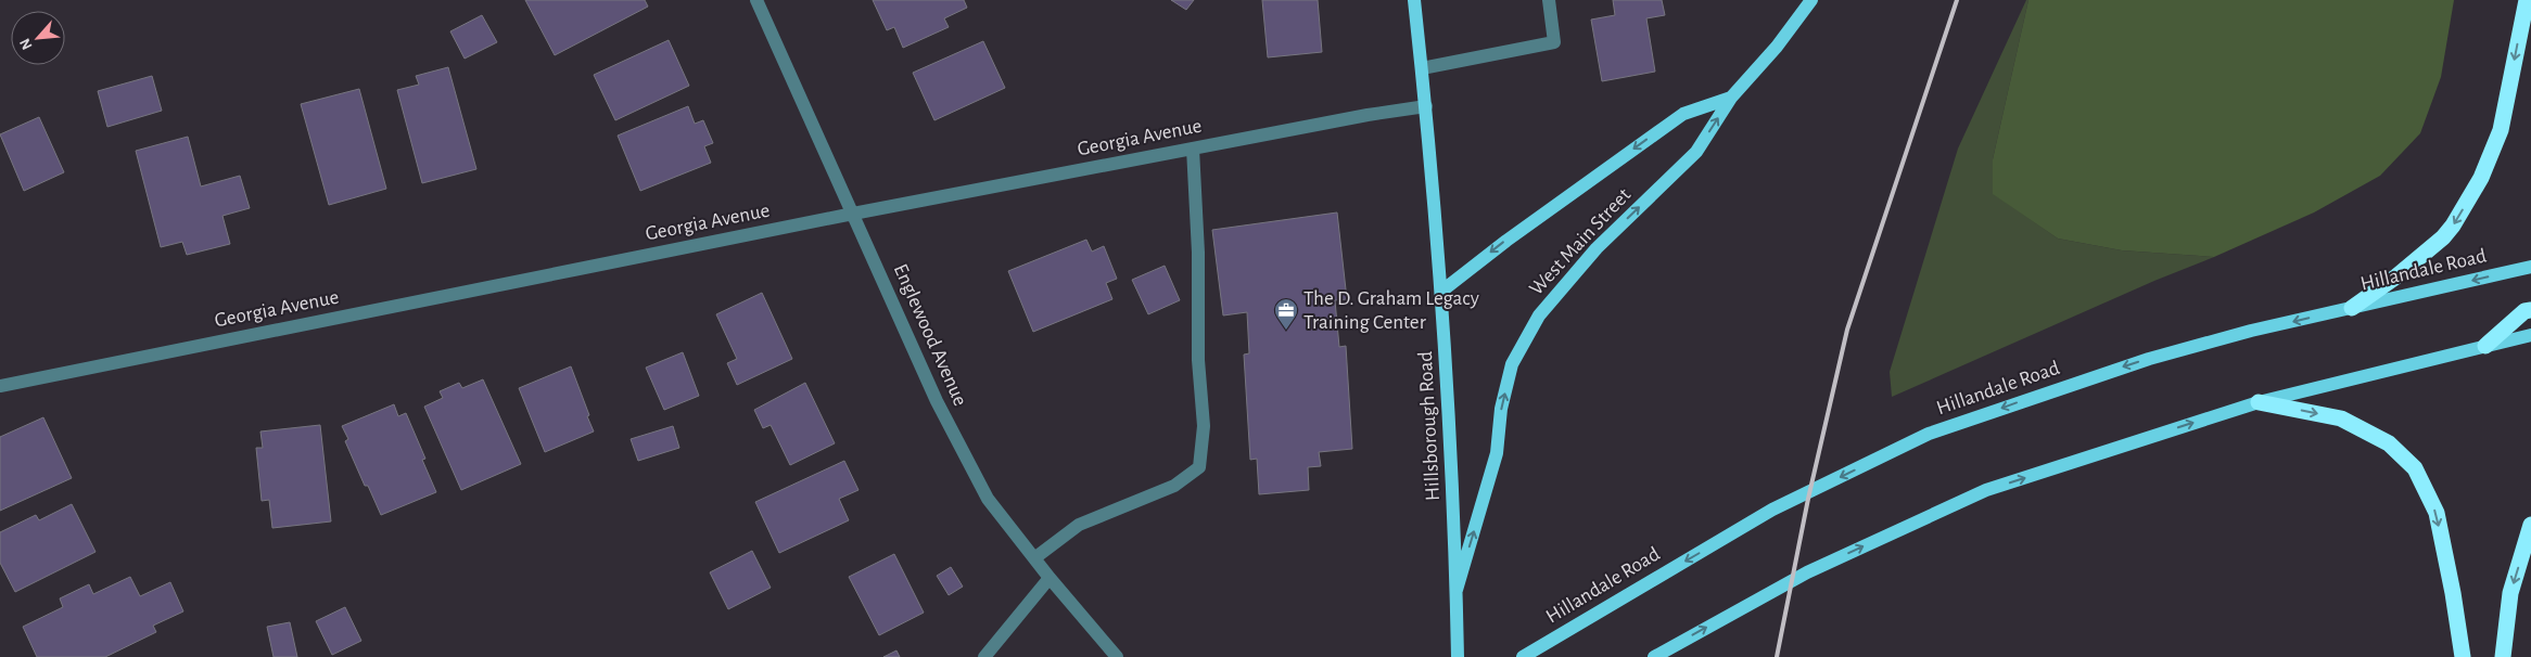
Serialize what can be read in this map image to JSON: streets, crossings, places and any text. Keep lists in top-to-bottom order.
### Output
{
  "streets": {
    "main road": ["West Main Street", "Hillandale Road", "Hillsborough Road"],
    "street": ["Georgia Avenue", "Englewood Avenue"]
  },
  "crossings": [
    ["Georgia Avenue", "Englewood Avenue"],
    ["Georgia Avenue", "Hillsborough Road"],
    ["West Main Street", "Hillsborough Road"]
  ],
  "places": {
    "office": ["The D. Graham Legacy Training Center"]
  },
  "north": "bottom left"
}
